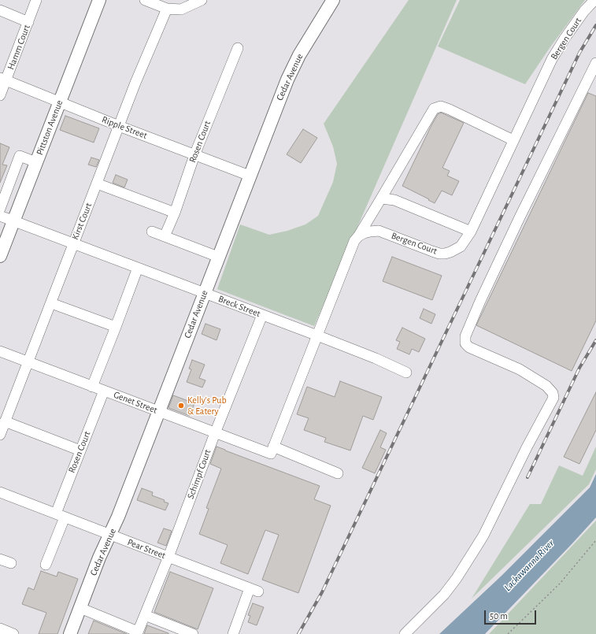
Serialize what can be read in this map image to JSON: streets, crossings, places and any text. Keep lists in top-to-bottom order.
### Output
{
  "streets": {
    "main road": ["Cedar Avenue", "Pittston Avenue"],
    "street": [
      "Bergen Court",
      "Hamm Court",
      "Ripple Street",
      "Rosen Court",
      "Kirst Court",
      "Breck Street",
      "Genet Street",
      "Schimpf Court",
      "Pear Street"
    ]
  },
  "crossings": [
    ["Hamm Court", "Ripple Street"],
    ["Cedar Avenue", "Ripple Street"],
    ["Cedar Avenue", "Breck Street"],
    ["Cedar Avenue", "Genet Street"],
    ["Cedar Avenue", "Pear Street"],
    ["Pittston Avenue", "Ripple Street"],
    ["Pittston Avenue", "Breck Street"],
    ["Ripple Street", "Rosen Court"],
    ["Ripple Street", "Kirst Court"],
    ["Rosen Court", "Genet Street"],
    ["Rosen Court", "Pear Street"],
    ["Kirst Court", "Breck Street"],
    ["Kirst Court", "Genet Street"],
    ["Breck Street", "Schimpf Court"],
    ["Genet Street", "Schimpf Court"],
    ["Schimpf Court", "Pear Street"]
  ],
  "water": ["Lackawanna River"],
  "places": ["Kelly's Pub & Eatery"],
  "scale_bar": "50 m"
}
